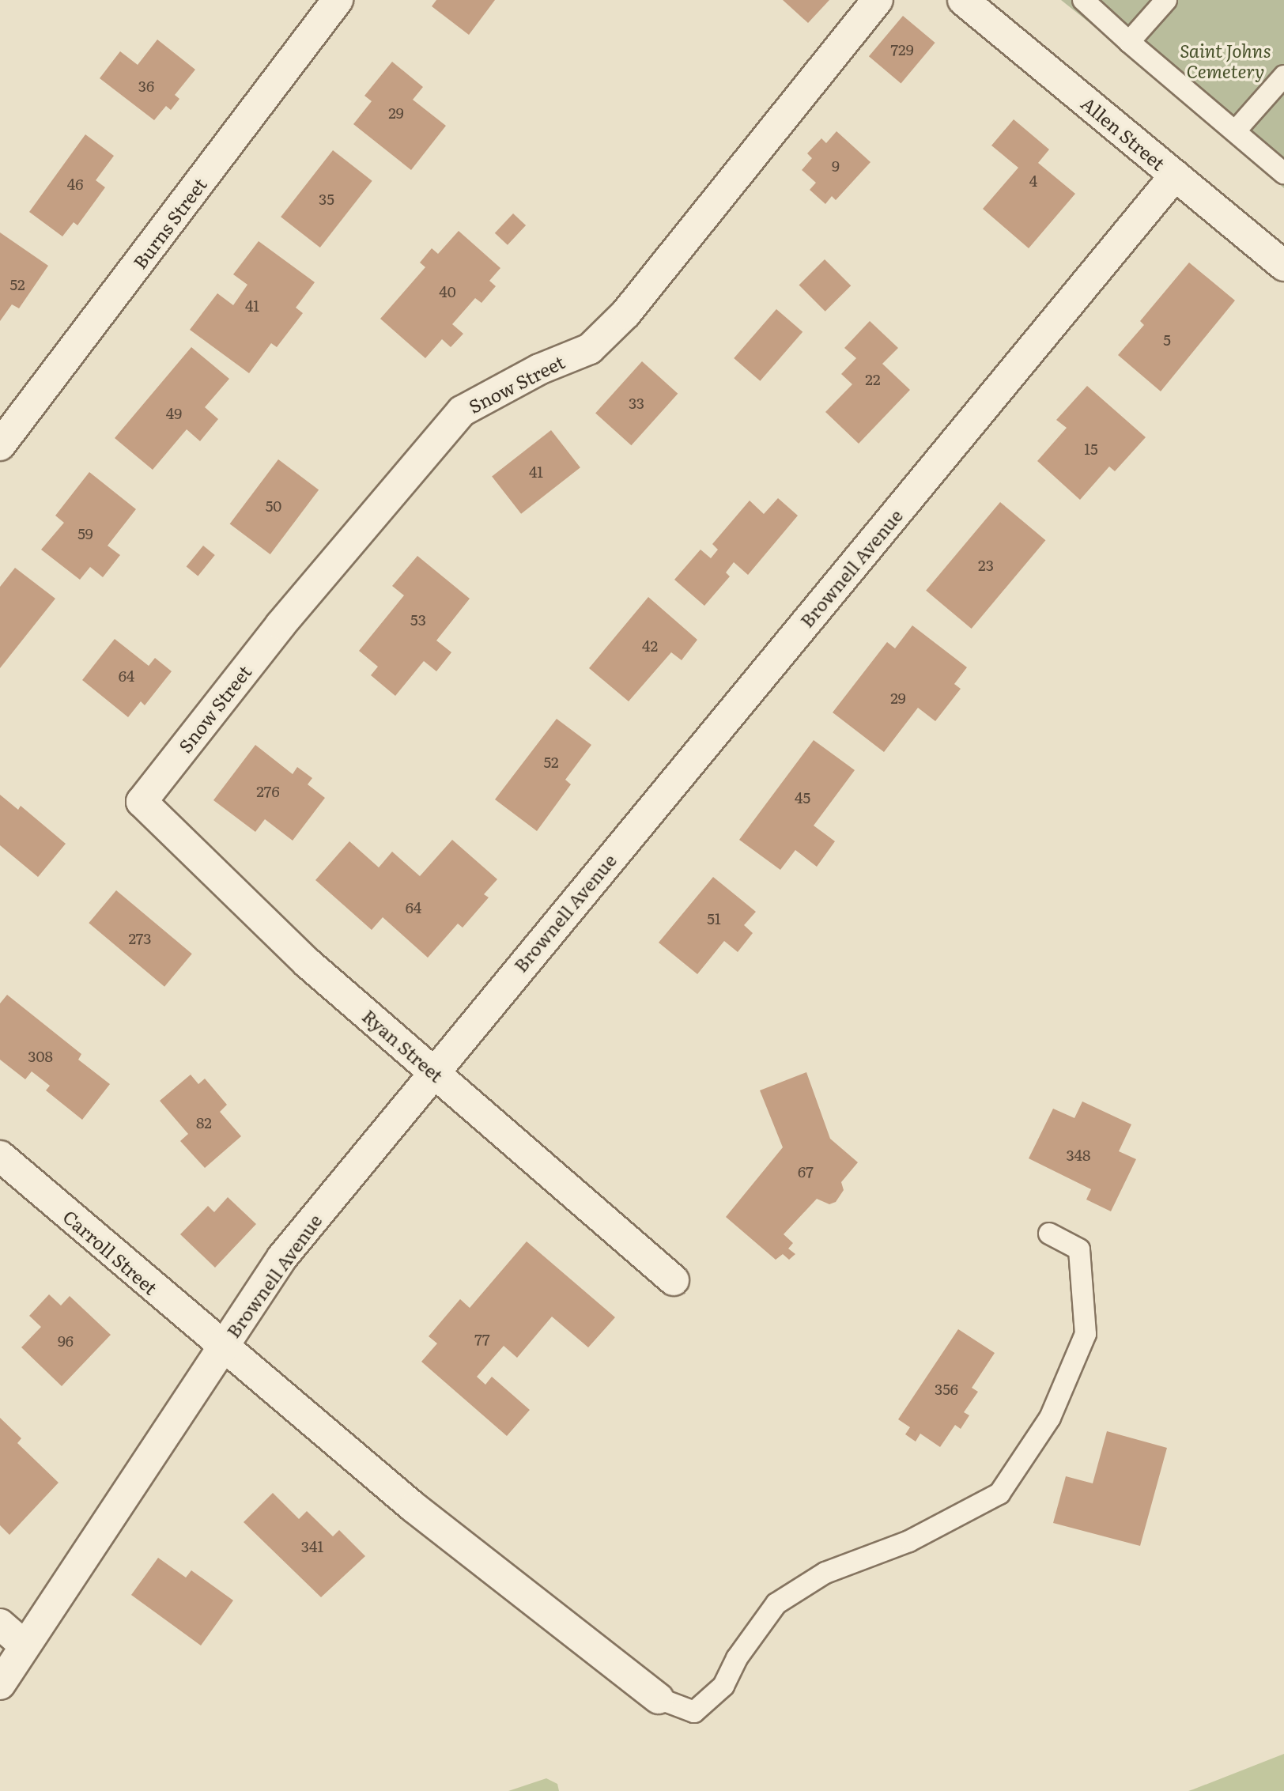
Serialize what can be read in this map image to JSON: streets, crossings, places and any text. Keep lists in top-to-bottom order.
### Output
{
  "streets": {
    "street": [
      "Allen Street",
      "Burns Street",
      "Snow Street",
      "Brownell Avenue",
      "Ryan Street",
      "Carroll Street"
    ]
  },
  "crossings": [
    ["Allen Street", "Brownell Avenue"],
    ["Snow Street", "Ryan Street"],
    ["Brownell Avenue", "Ryan Street"],
    ["Brownell Avenue", "Carroll Street"]
  ],
  "parks": ["Saint Johns Cemetery"],
  "house_numbers": [
    "729",
    "36",
    "29",
    "9",
    "4",
    "46",
    "35",
    "52",
    "40",
    "41",
    "5",
    "22",
    "33",
    "49",
    "15",
    "41",
    "50",
    "59",
    "23",
    "53",
    "42",
    "64",
    "29",
    "52",
    "276",
    "45",
    "64",
    "51",
    "273",
    "308",
    "82",
    "348",
    "67",
    "77",
    "96",
    "356",
    "341"
  ]
}
